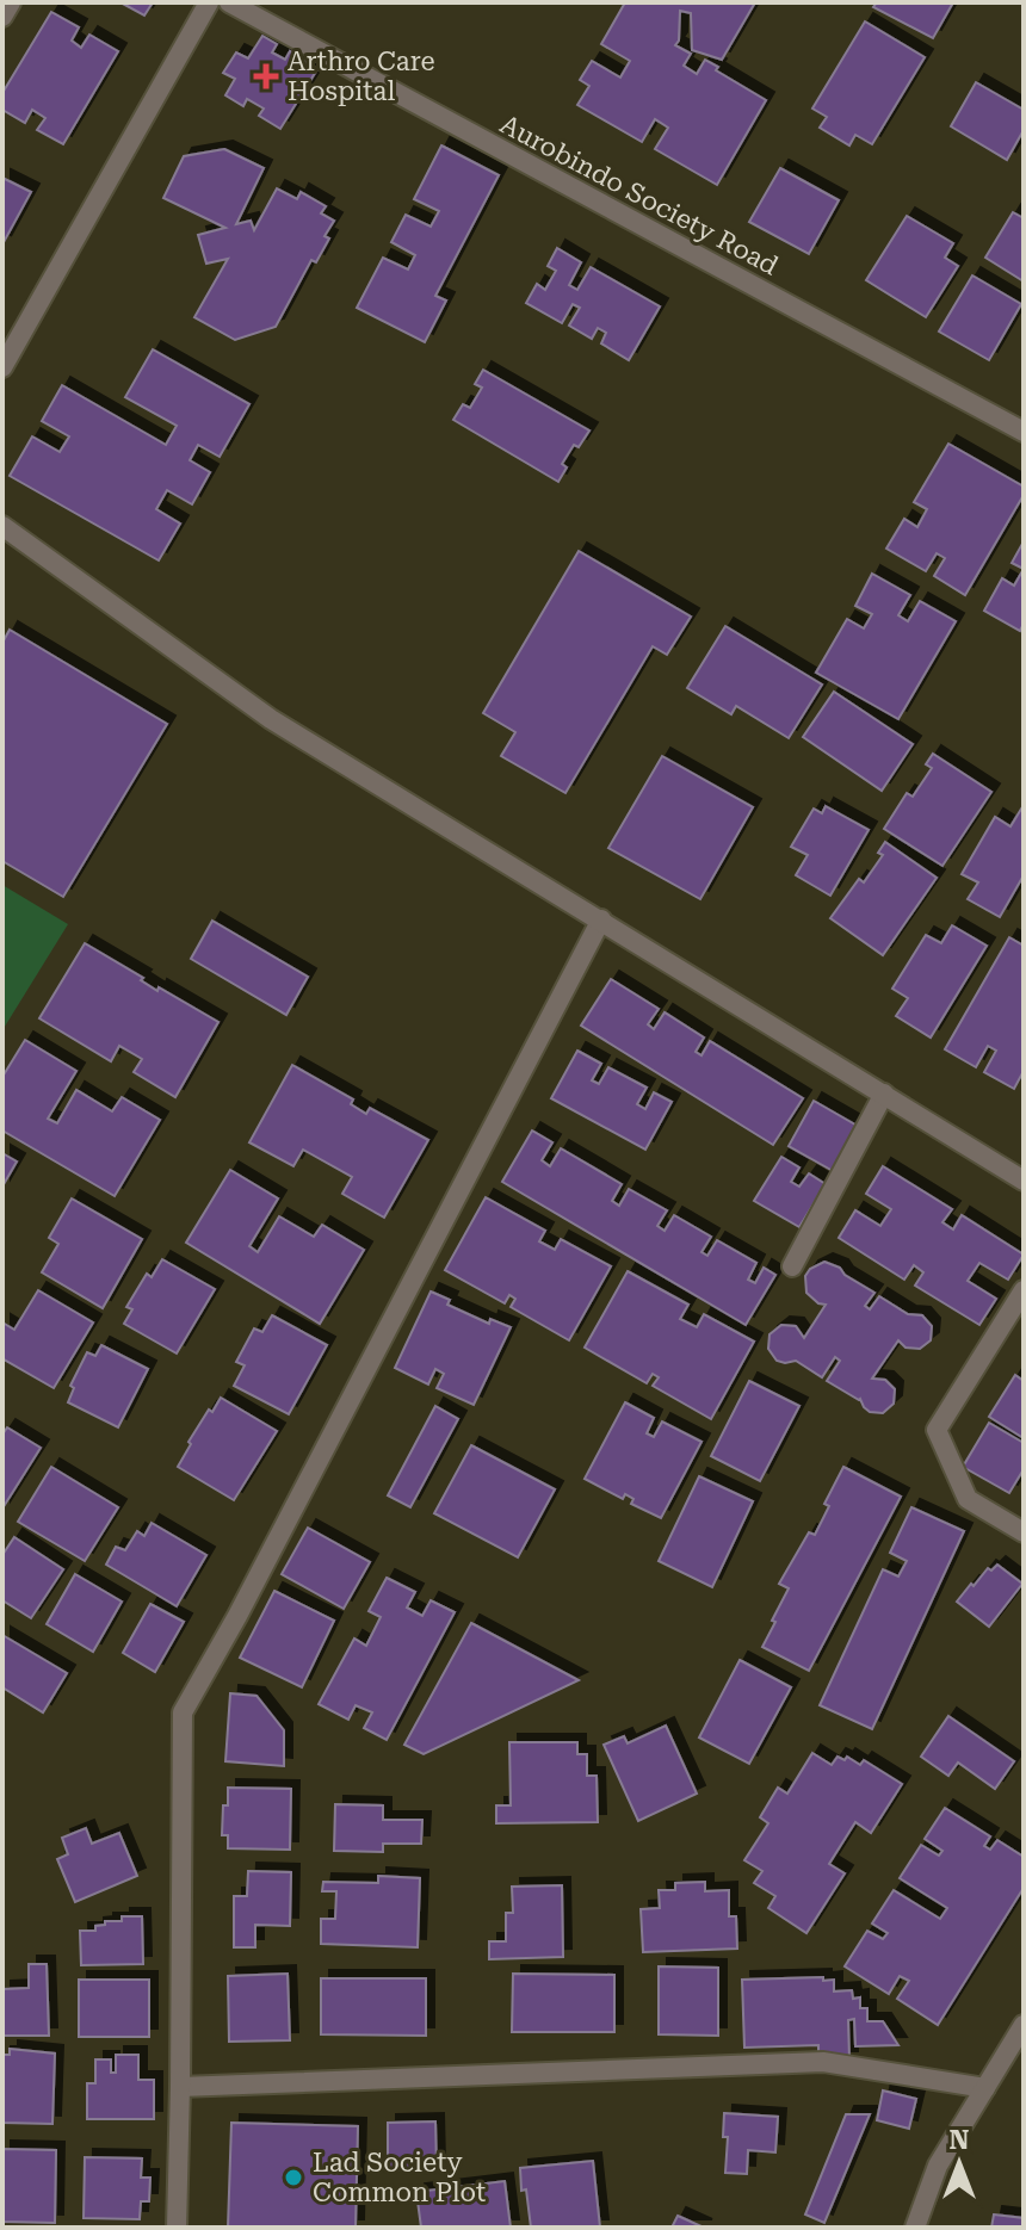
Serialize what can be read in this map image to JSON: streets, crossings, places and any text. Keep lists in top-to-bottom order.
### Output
{
  "streets": {
    "street": ["Aurobindo Society Road"]
  },
  "places": {
    "health": ["Arthro Care Hospital"],
    "other": ["Lad Society Common Plot"]
  },
  "north": "top"
}
